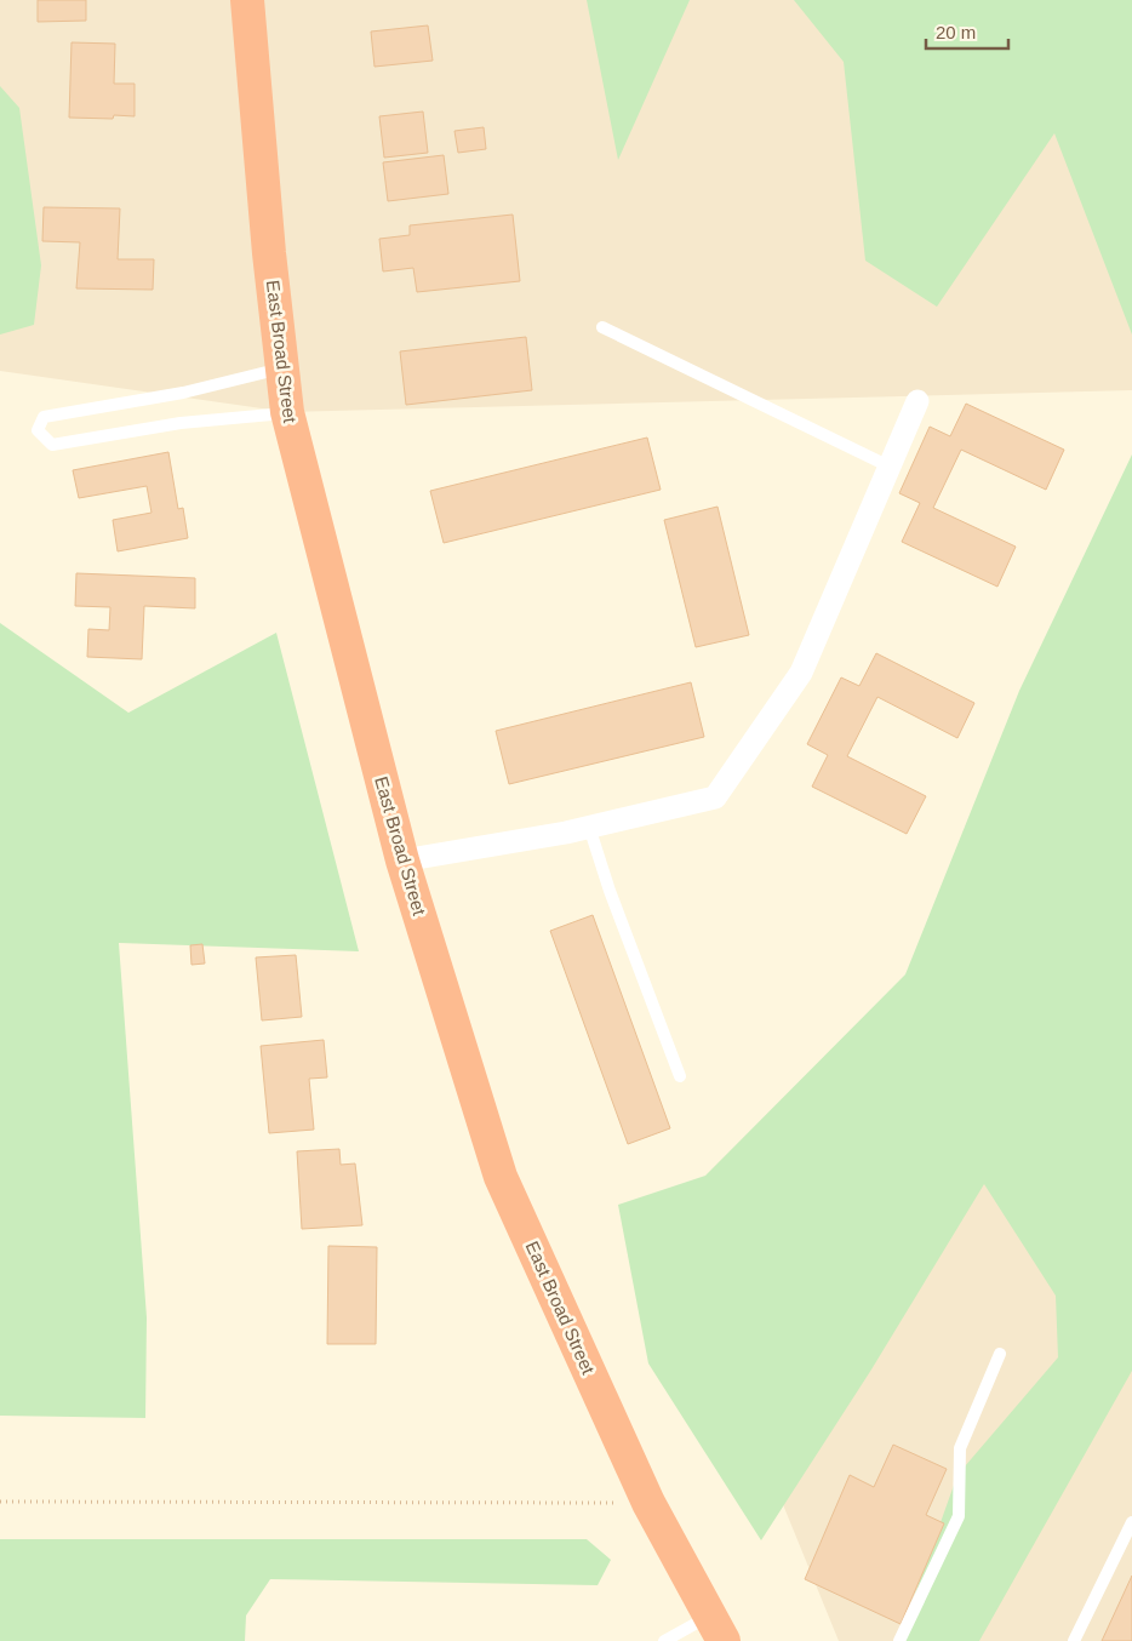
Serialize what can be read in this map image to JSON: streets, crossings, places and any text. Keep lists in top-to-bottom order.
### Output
{
  "streets": {
    "highway": ["East Broad Street"]
  },
  "scale_bar": "20 m"
}
